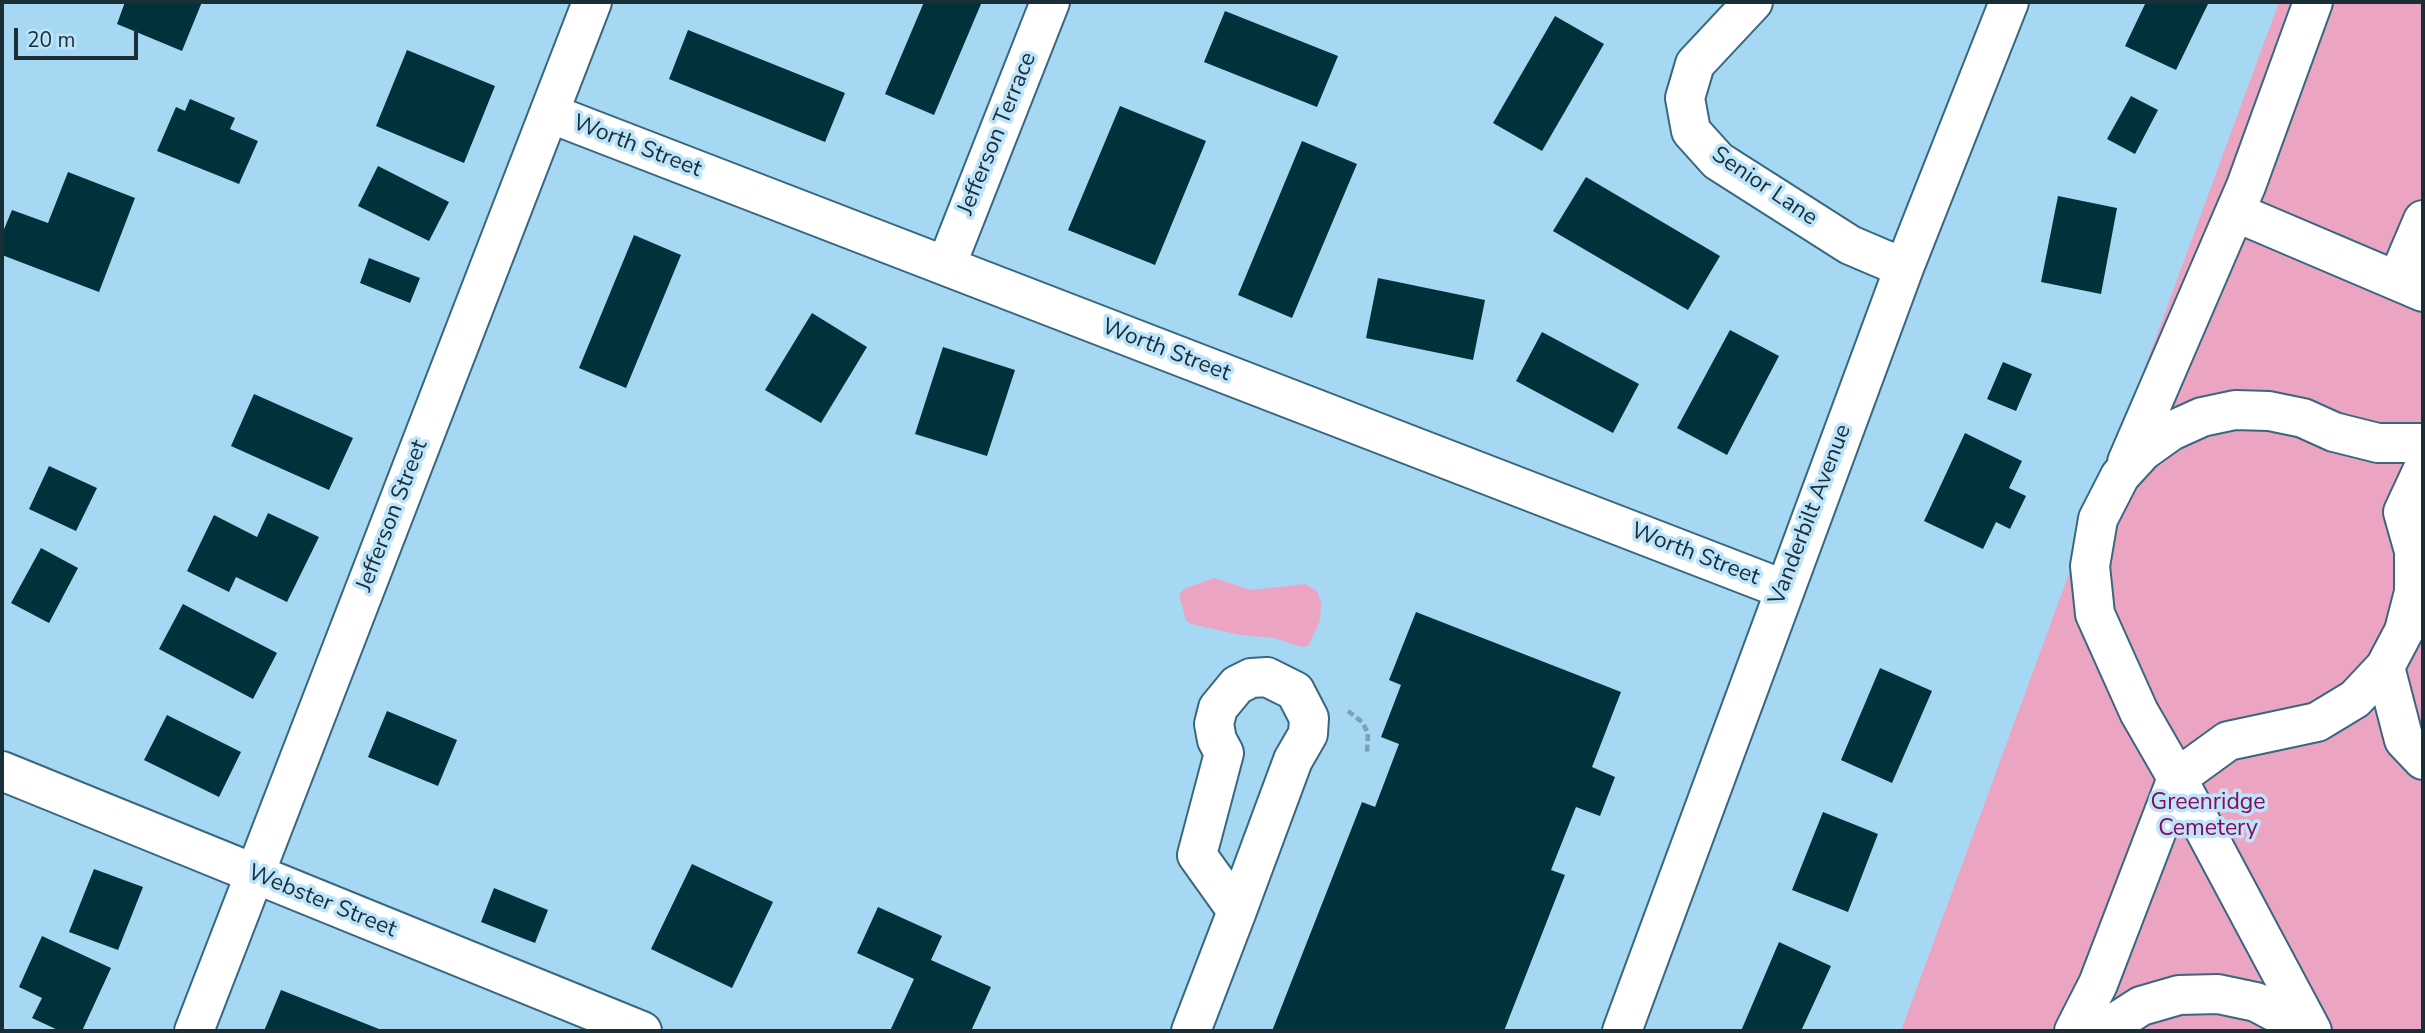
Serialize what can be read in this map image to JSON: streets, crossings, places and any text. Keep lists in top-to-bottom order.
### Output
{
  "streets": {
    "street": [
      "Jefferson Terrace",
      "Worth Street",
      "Senior Lane",
      "Vanderbilt Avenue",
      "Jefferson Street",
      "Webster Street"
    ]
  },
  "crossings": [
    ["Jefferson Terrace", "Worth Street"],
    ["Worth Street", "Vanderbilt Avenue"],
    ["Worth Street", "Jefferson Street"],
    ["Senior Lane", "Vanderbilt Avenue"],
    ["Jefferson Street", "Webster Street"]
  ],
  "parks": ["Greenridge Cemetery"],
  "scale_bar": "20 m"
}
